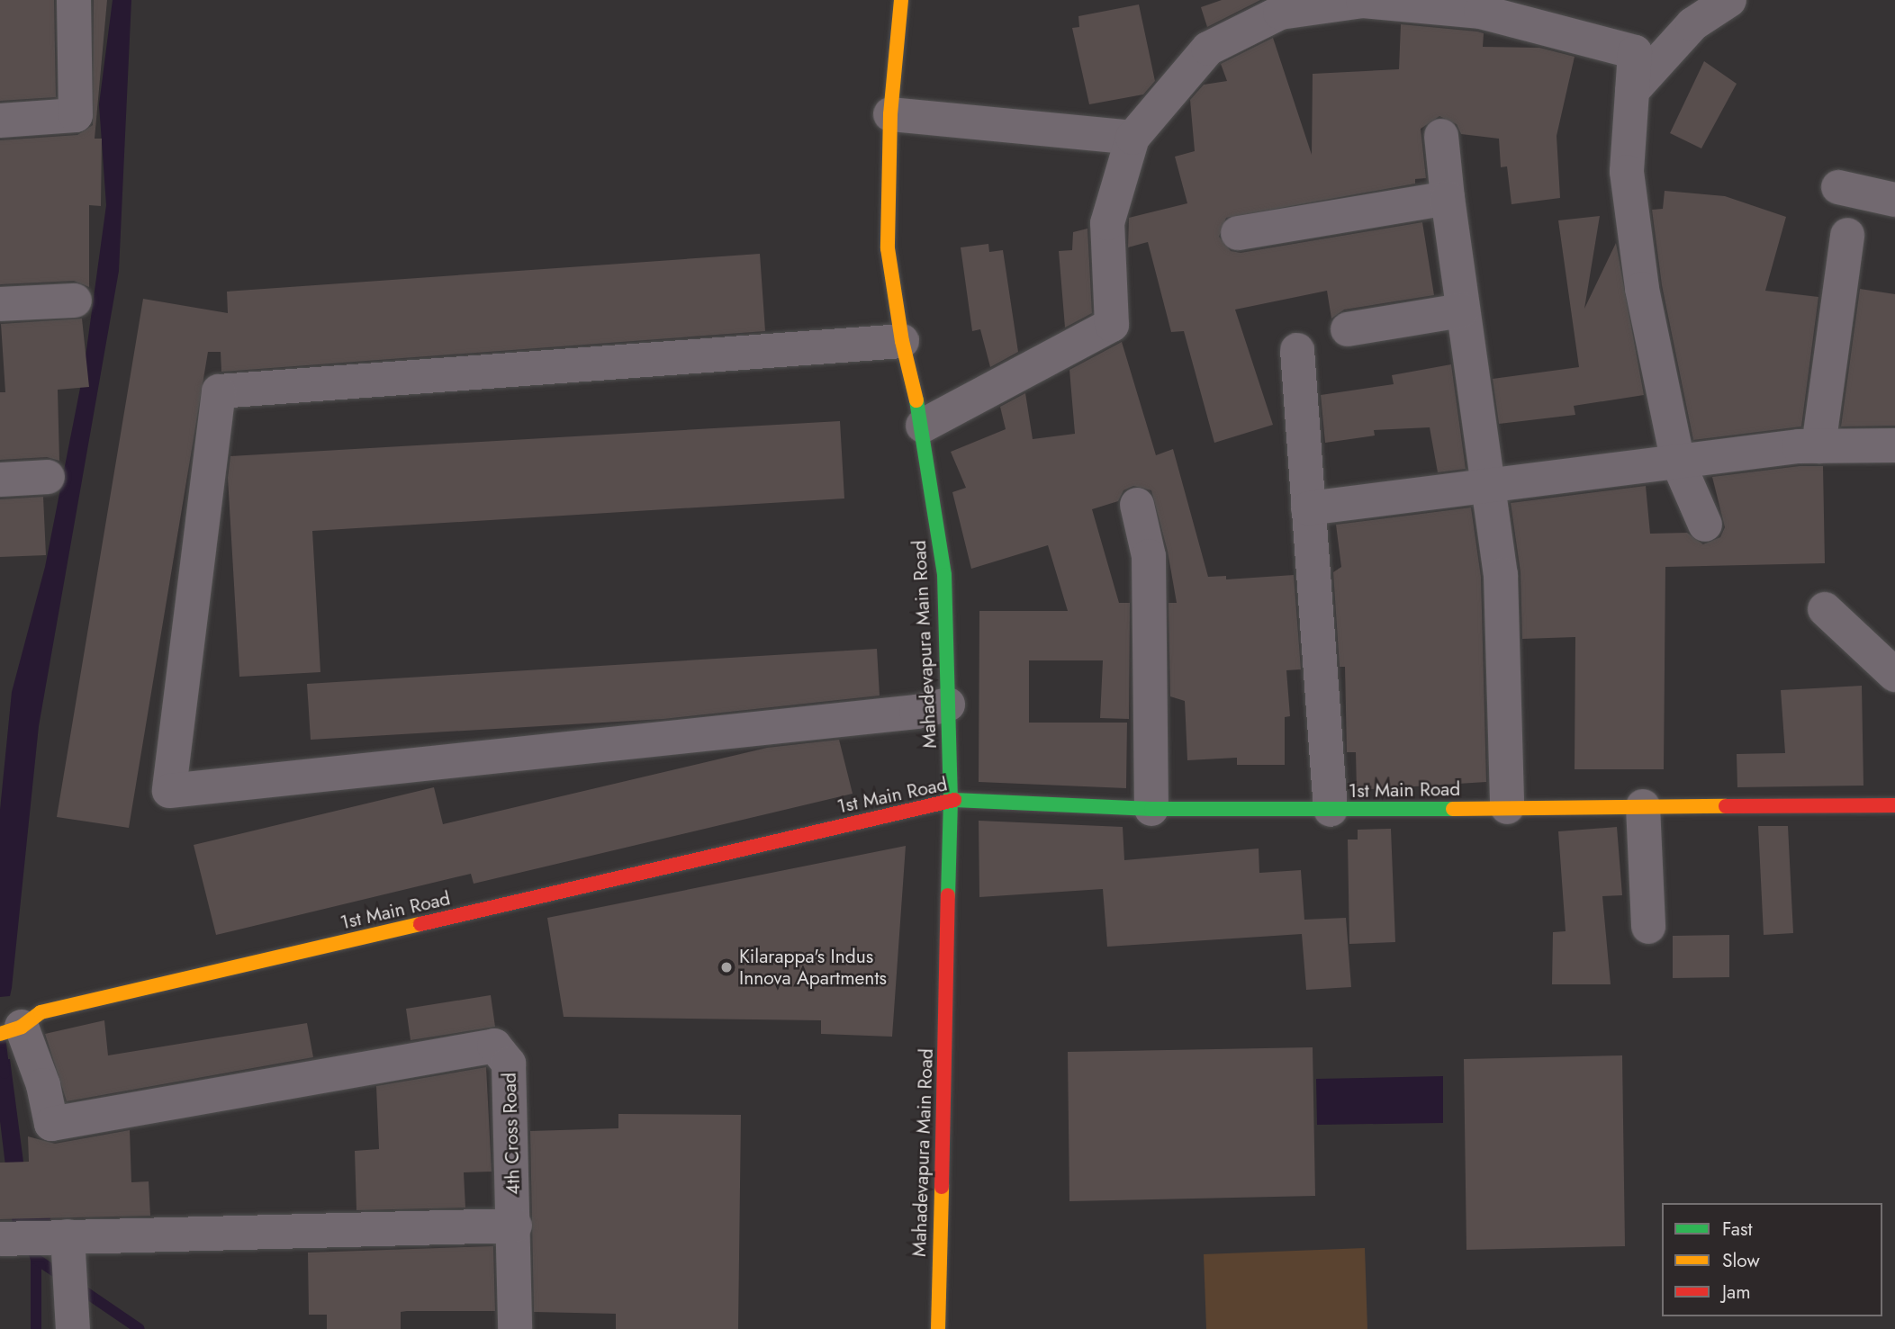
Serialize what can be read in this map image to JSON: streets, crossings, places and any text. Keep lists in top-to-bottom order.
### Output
{
  "streets": {
    "street": ["Mahadevapura Main Road", "1st Main Road", "4th Cross Road"]
  },
  "crossings": [
    ["Mahadevapura Main Road", "1st Main Road"],
    ["1st Main Road", "4th Cross Road"]
  ],
  "places": ["Kilarappa's Indus Innova Apartments"],
  "legend": ["Fast", "Slow", "Jam"]
}
